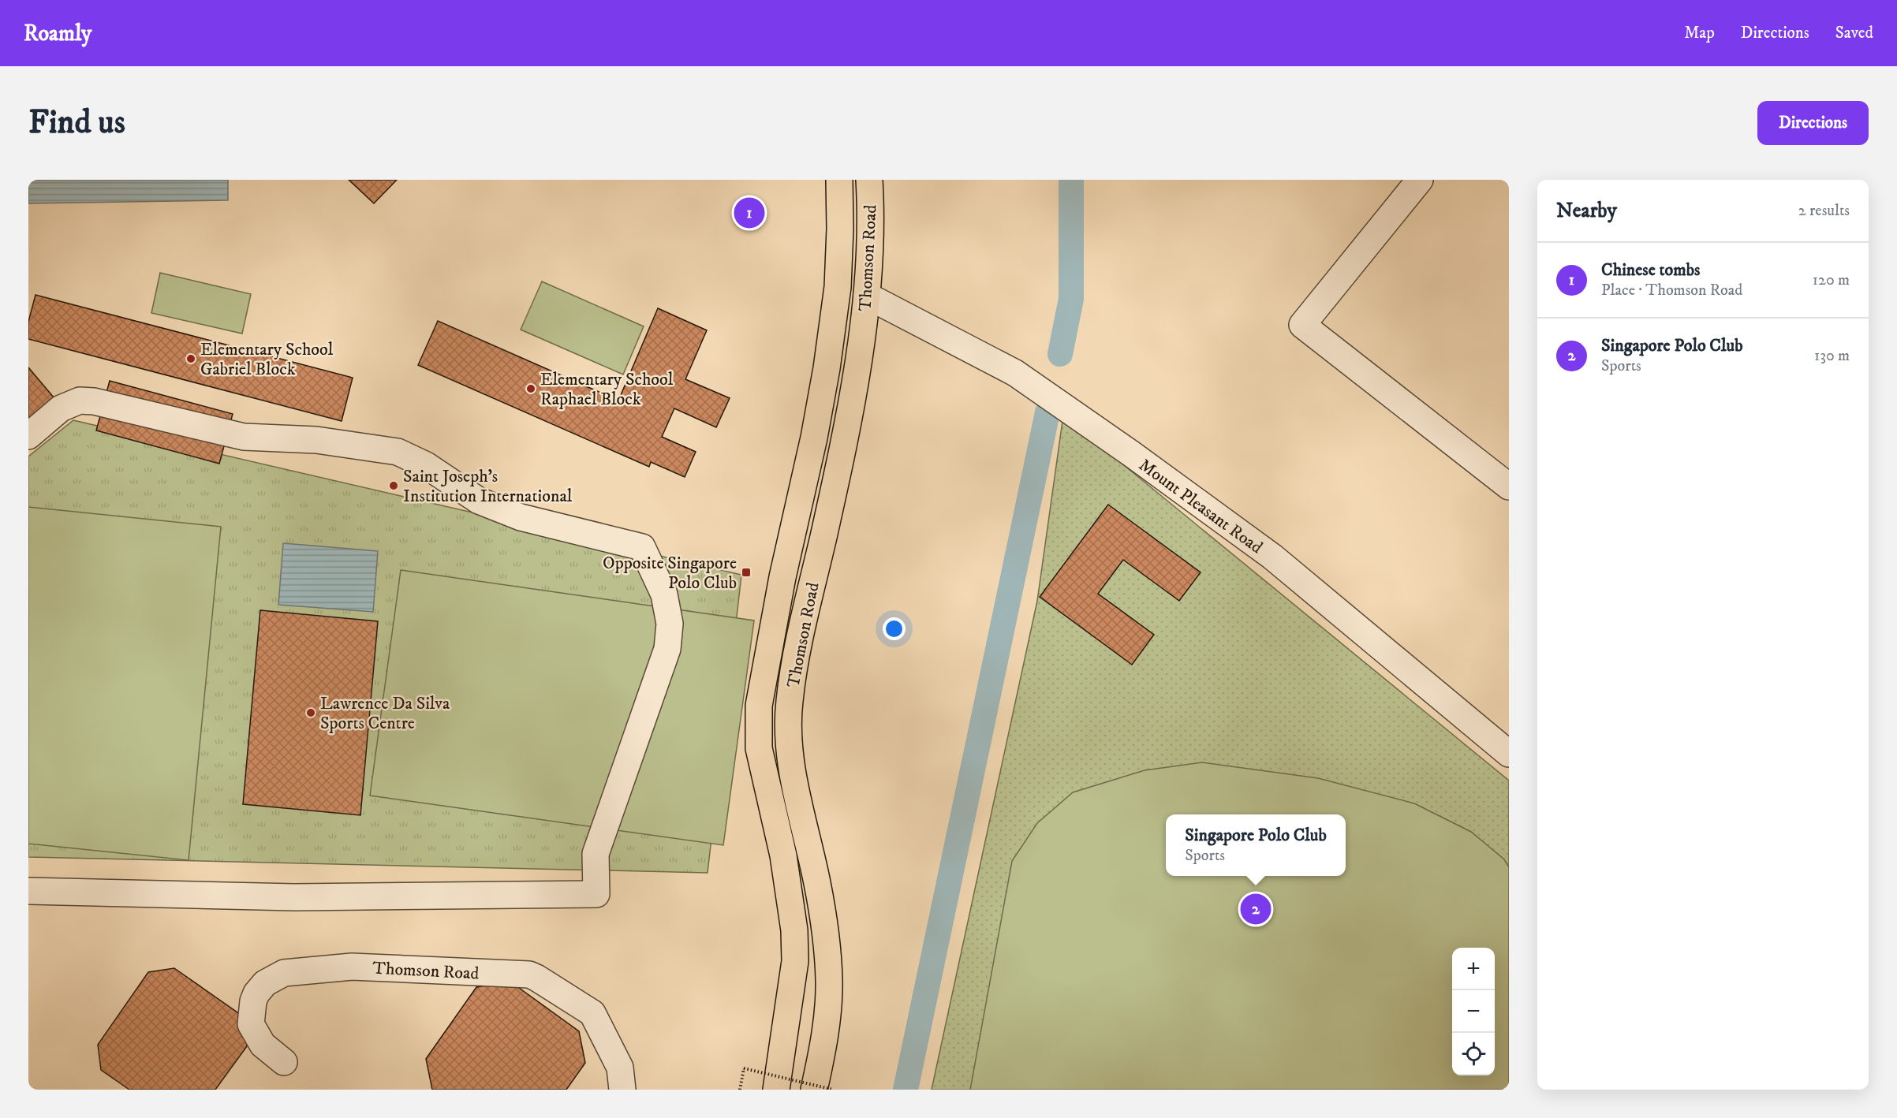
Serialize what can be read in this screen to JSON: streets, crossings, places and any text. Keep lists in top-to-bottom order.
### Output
{
  "streets": {
    "main road": ["Thomson Road"],
    "street": ["Mount Pleasant Road"]
  },
  "crossings": [
    ["Thomson Road", "Mount Pleasant Road"]
  ],
  "places": {
    "other": [
      "Elementary School Gabriel Block",
      "Elementary School Raphael Block",
      "Saint Joseph's Institution International",
      "Lawrence Da Silva Sports Centre"
    ],
    "transit": ["Opposite Singapore Polo Club"]
  },
  "page": {
    "header": "Roamly",
    "nav": ["Map", "Directions", "Saved"],
    "buttons": "Directions",
    "title": "Find us",
    "heading": ["Nearby", "2 results"],
    "pins": ["1", "2"],
    "list": [
      {
        "mark": "1",
        "name": "Chinese tombs",
        "note": "Place · Thomson Road",
        "value": "120 m"
      },
      {
        "mark": "2",
        "name": "Singapore Polo Club",
        "note": "Sports",
        "value": "130 m"
      }
    ],
    "popup": ["Singapore Polo Club", "Sports"],
    "map_buttons": ["+", "−"]
  }
}
